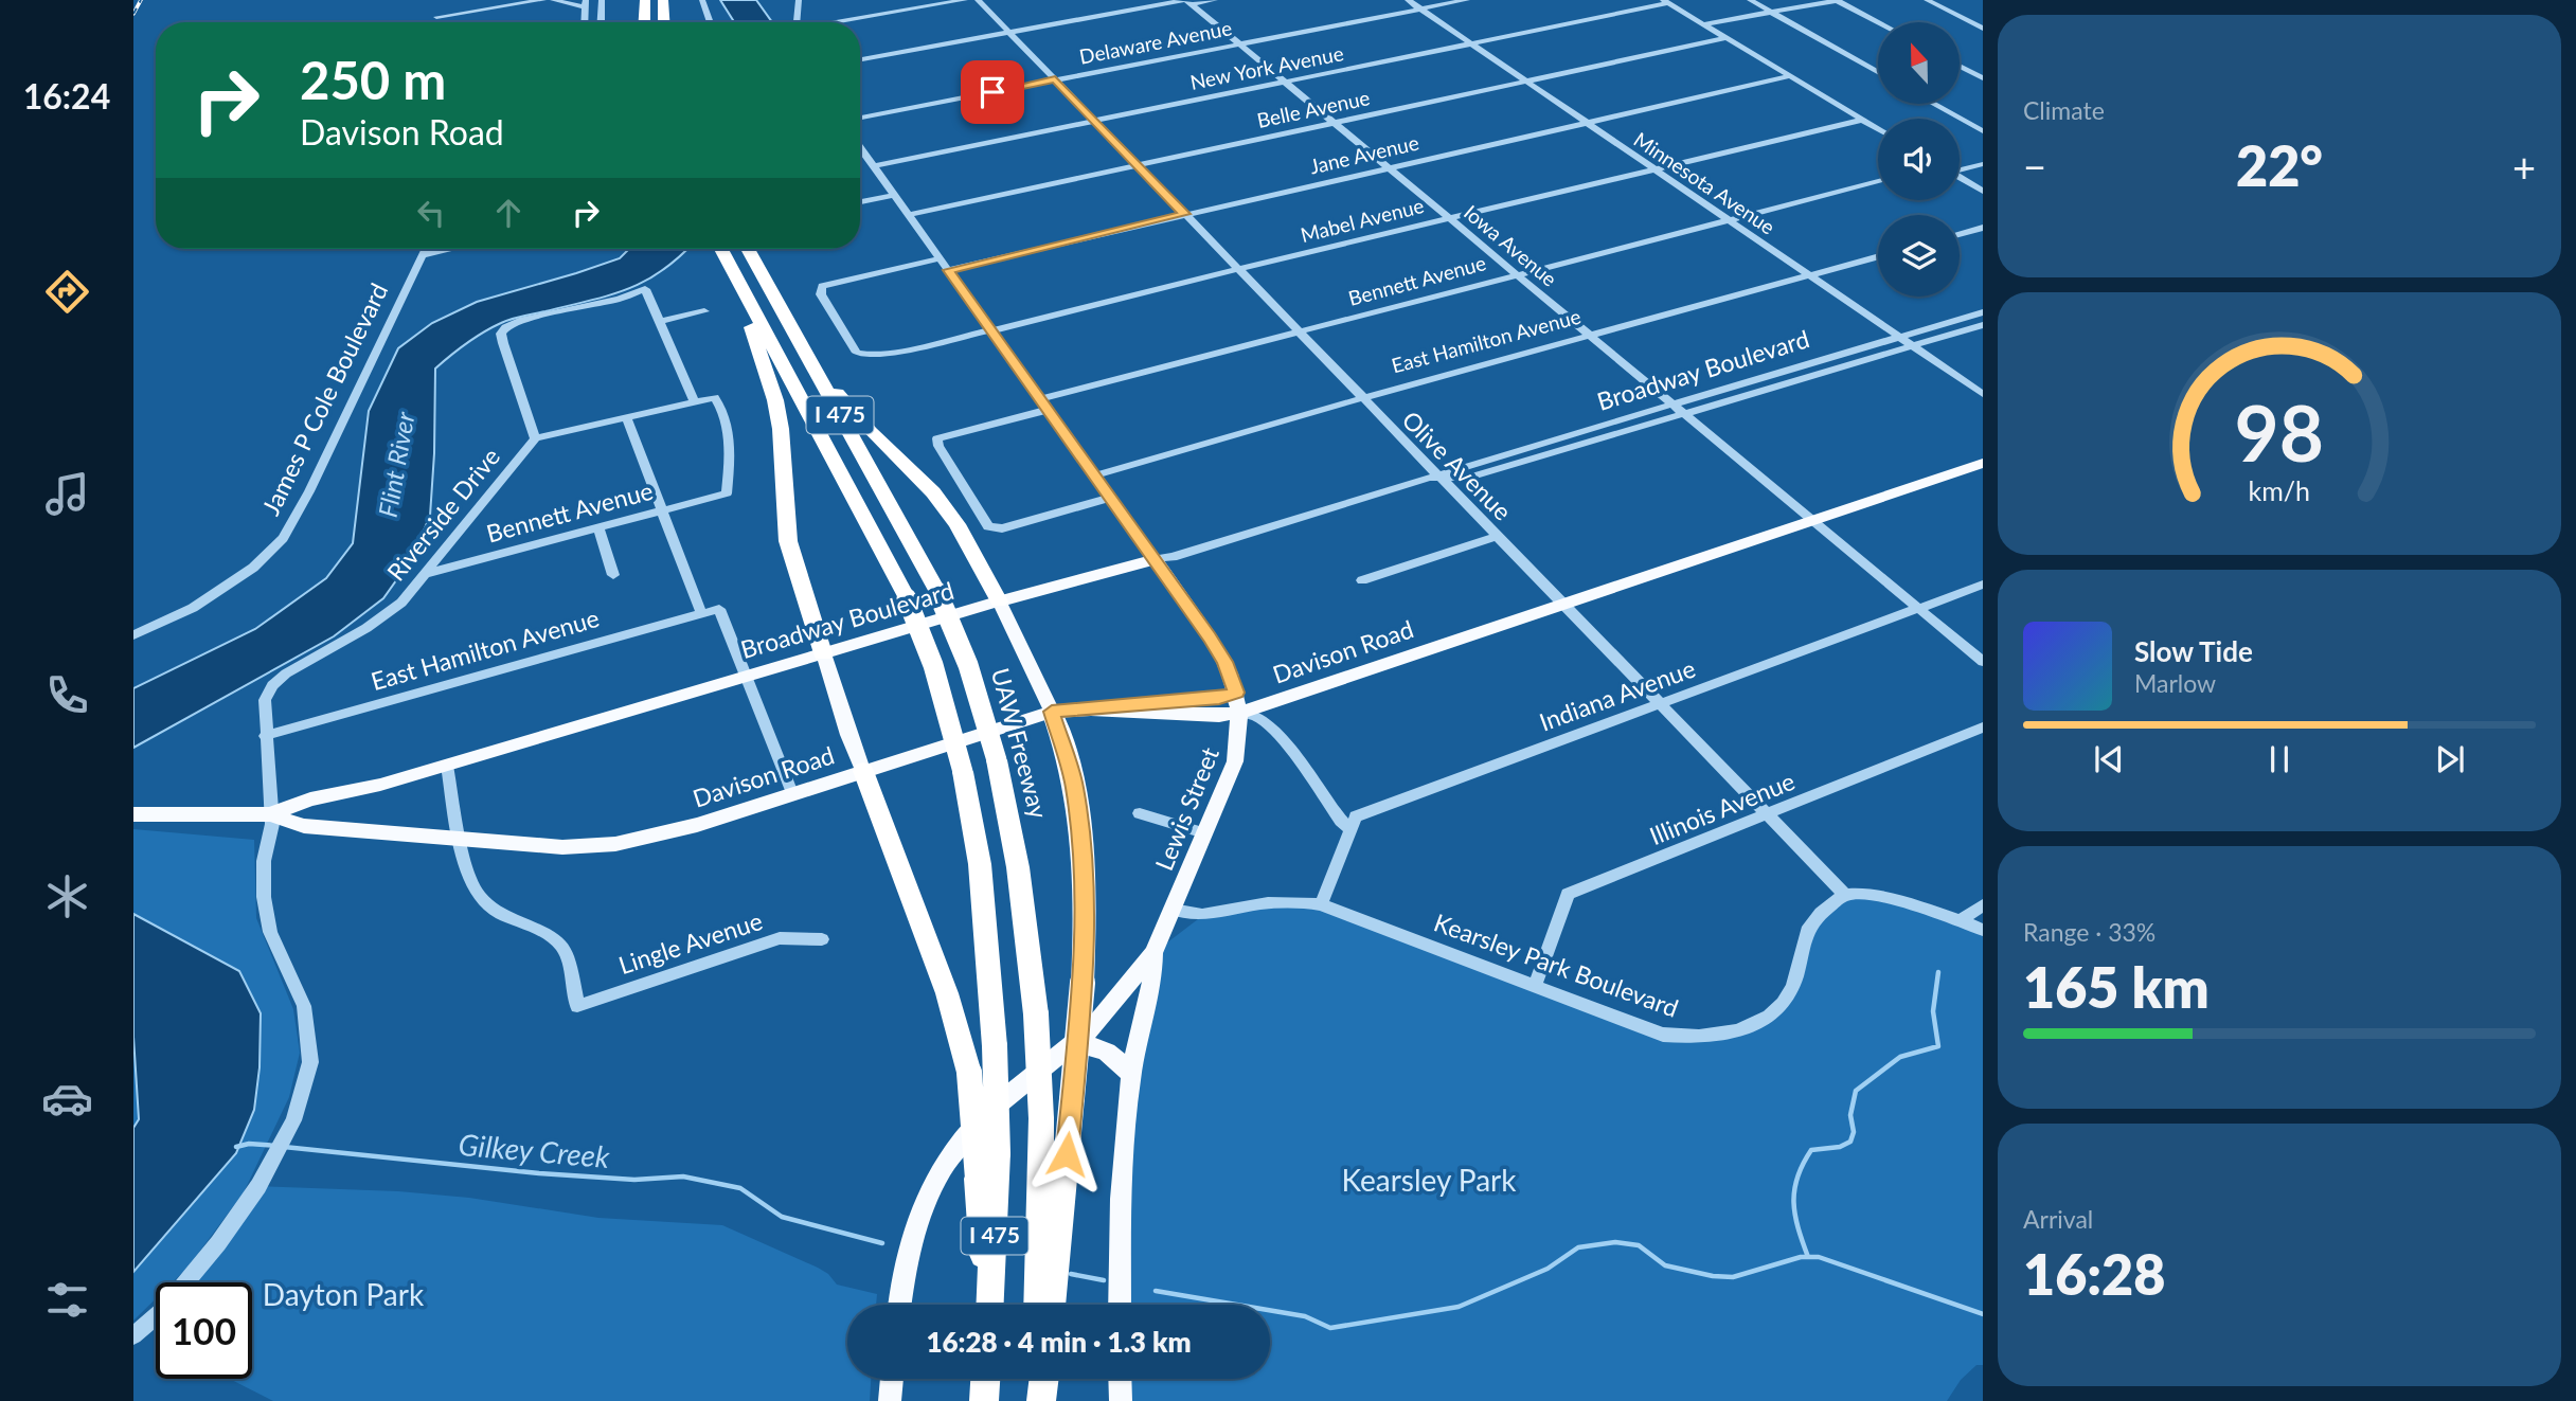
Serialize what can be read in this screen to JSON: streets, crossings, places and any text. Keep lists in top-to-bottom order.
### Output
{
  "streets": {
    "highway": ["I 475", "UAW Freeway"],
    "main road": ["Broadway Boulevard", "Davison Road", "Lewis Street"],
    "street": [
      "Delaware Avenue",
      "New York Avenue",
      "Belle Avenue",
      "Jane Avenue",
      "Minnesota Avenue",
      "Mabel Avenue",
      "Iowa Avenue",
      "Bennett Avenue",
      "East Hamilton Avenue",
      "James P Cole Boulevard",
      "Olive Avenue",
      "Riverside Drive",
      "Indiana Avenue",
      "Illinois Avenue",
      "Lingle Avenue",
      "Kearsley Park Boulevard"
    ]
  },
  "crossings": [
    ["Delaware Avenue", "Minnesota Avenue"],
    ["Delaware Avenue", "Iowa Avenue"],
    ["Delaware Avenue", "Olive Avenue"],
    ["New York Avenue", "Minnesota Avenue"],
    ["New York Avenue", "Iowa Avenue"],
    ["New York Avenue", "Olive Avenue"],
    ["New York Avenue", "Lewis Street"],
    ["Belle Avenue", "Minnesota Avenue"],
    ["Belle Avenue", "Iowa Avenue"],
    ["Belle Avenue", "Olive Avenue"],
    ["Belle Avenue", "Lewis Street"],
    ["Jane Avenue", "Minnesota Avenue"],
    ["Jane Avenue", "Iowa Avenue"],
    ["Jane Avenue", "Olive Avenue"],
    ["Jane Avenue", "Lewis Street"],
    ["Minnesota Avenue", "Mabel Avenue"],
    ["Minnesota Avenue", "Bennett Avenue"],
    ["Minnesota Avenue", "East Hamilton Avenue"],
    ["Minnesota Avenue", "Broadway Boulevard"],
    ["Mabel Avenue", "Iowa Avenue"],
    ["Mabel Avenue", "Olive Avenue"],
    ["Mabel Avenue", "Lewis Street"],
    ["Iowa Avenue", "Bennett Avenue"],
    ["Iowa Avenue", "East Hamilton Avenue"],
    ["Iowa Avenue", "Broadway Boulevard"],
    ["Iowa Avenue", "Davison Road"],
    ["Iowa Avenue", "Indiana Avenue"],
    ["Bennett Avenue", "Olive Avenue"],
    ["Bennett Avenue", "Riverside Drive"],
    ["Bennett Avenue", "Lewis Street"],
    ["East Hamilton Avenue", "Broadway Boulevard"],
    ["East Hamilton Avenue", "Olive Avenue"],
    ["East Hamilton Avenue", "Riverside Drive"],
    ["East Hamilton Avenue", "Lewis Street"],
    ["Broadway Boulevard", "Olive Avenue"],
    ["Broadway Boulevard", "Riverside Drive"],
    ["Broadway Boulevard", "Davison Road"],
    ["Broadway Boulevard", "Lewis Street"],
    ["Olive Avenue", "Davison Road"],
    ["Olive Avenue", "Indiana Avenue"],
    ["Olive Avenue", "Illinois Avenue"],
    ["Olive Avenue", "Kearsley Park Boulevard"],
    ["Riverside Drive", "Davison Road"],
    ["Davison Road", "Lewis Street"],
    ["Davison Road", "Lingle Avenue"],
    ["Lewis Street", "Kearsley Park Boulevard"],
    ["Illinois Avenue", "Kearsley Park Boulevard"]
  ],
  "water": ["Flint River", "Gilkey Creek"],
  "parks": ["Kearsley Park", "Dayton Park"],
  "north": "top",
  "page": {
    "tabs": "16:24",
    "tile": [
      "Climate",
      ["Range · 33%", "165 km"],
      ["Arrival", "16:28"]
    ],
    "turn": ["250 m", "Davison Road"],
    "heat": ["−", "22°", "+"],
    "song": ["Slow Tide", "Marlow"],
    "limit": "100",
    "trip": "16:28 · 4 min · 1.3 km",
    "gauge": ["98", "km/h"]
  }
}
